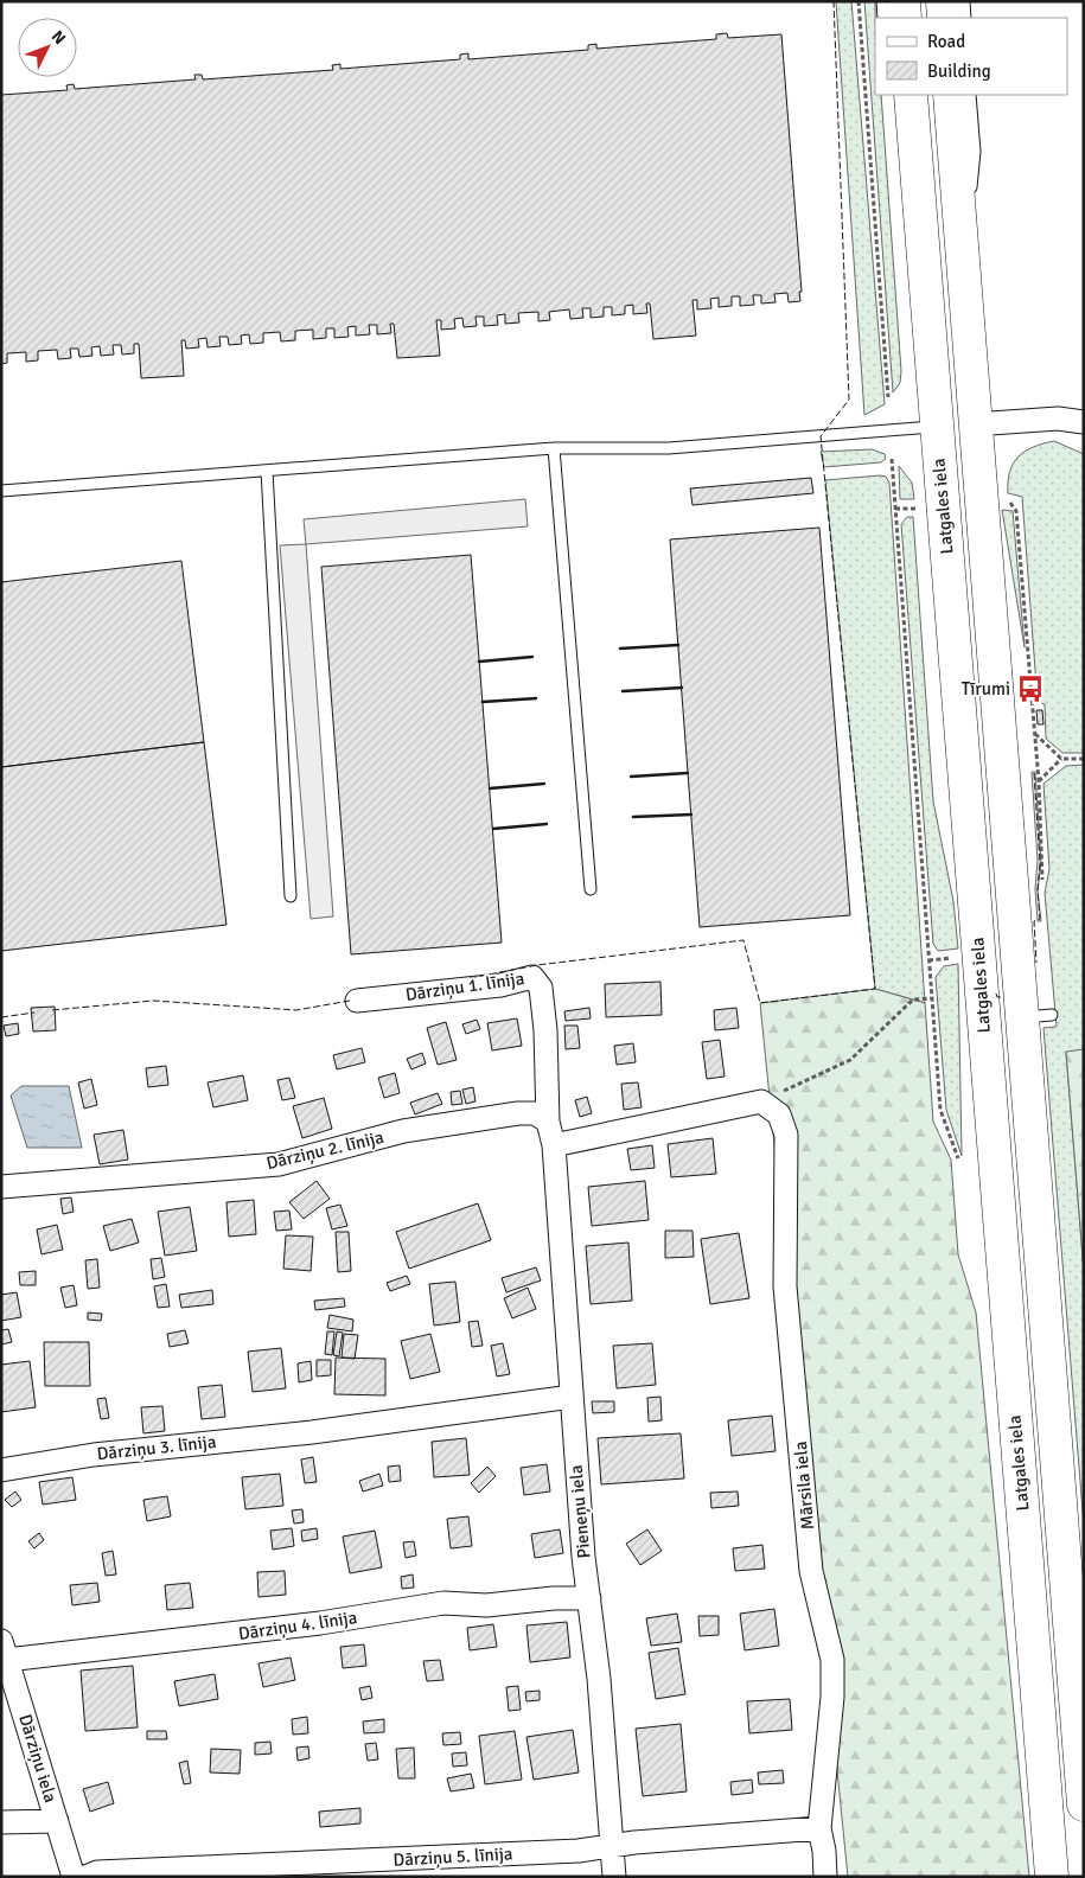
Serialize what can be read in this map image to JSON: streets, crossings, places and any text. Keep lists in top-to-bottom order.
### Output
{
  "streets": {
    "highway": ["Latgales iela"],
    "street": [
      "Dārziņu 1. līnija",
      "Dārziņu 2. līnija",
      "Dārziņu 3. līnija",
      "Mārsila iela",
      "Pieneņu iela",
      "Dārziņu 4. līnija",
      "Dārziņu iela",
      "Dārziņu 5. līnija"
    ]
  },
  "crossings": [
    ["Dārziņu 1. līnija", "Dārziņu 2. līnija"],
    ["Dārziņu 3. līnija", "Pieneņu iela"],
    ["Mārsila iela", "Dārziņu 5. līnija"],
    ["Pieneņu iela", "Dārziņu 4. līnija"],
    ["Pieneņu iela", "Dārziņu 5. līnija"],
    ["Dārziņu 4. līnija", "Dārziņu iela"]
  ],
  "places": {
    "bus stop": ["Tīrumi"]
  },
  "legend": ["Road", "Building"],
  "north": "top right"
}
